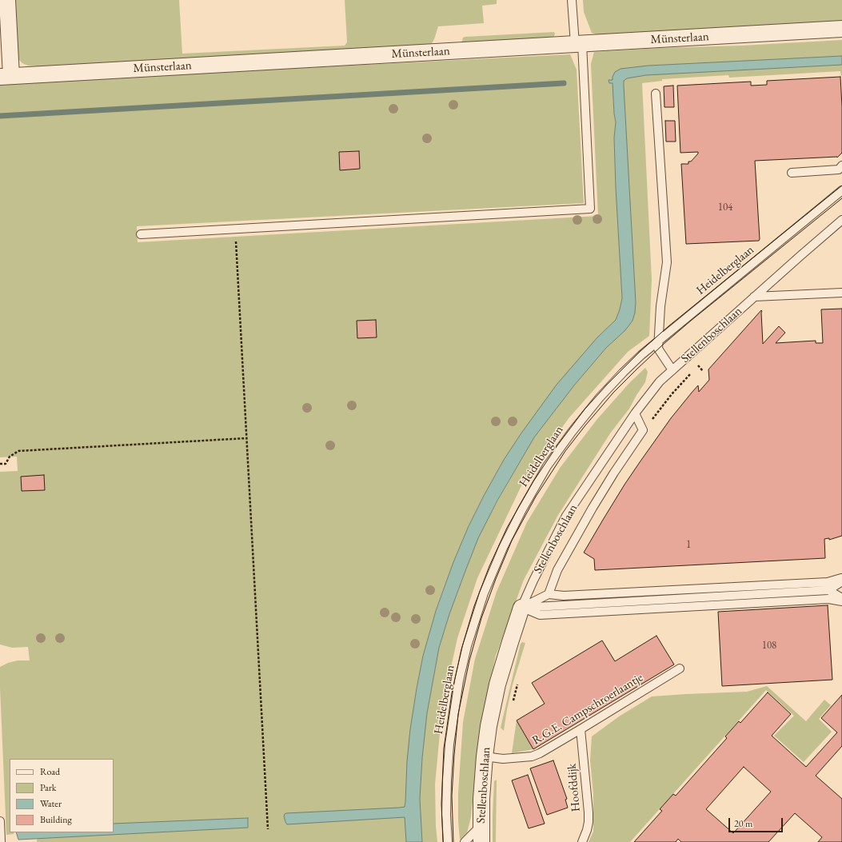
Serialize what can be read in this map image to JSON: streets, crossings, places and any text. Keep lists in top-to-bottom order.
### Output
{
  "streets": {
    "street": ["Münsterlaan", "Stellenboschlaan"],
    "lane": ["Heidelberglaan", "R.G.E. Campschroerlaantje", "Hoofddijk"]
  },
  "crossings": [
    ["Stellenboschlaan", "R.G.E. Campschroerlaantje"],
    ["R.G.E. Campschroerlaantje", "Hoofddijk"]
  ],
  "house_numbers": ["104", "1", "108"],
  "legend": [
    "Road",
    "Park",
    "Water",
    "Building"
  ],
  "scale_bar": "20 m"
}
